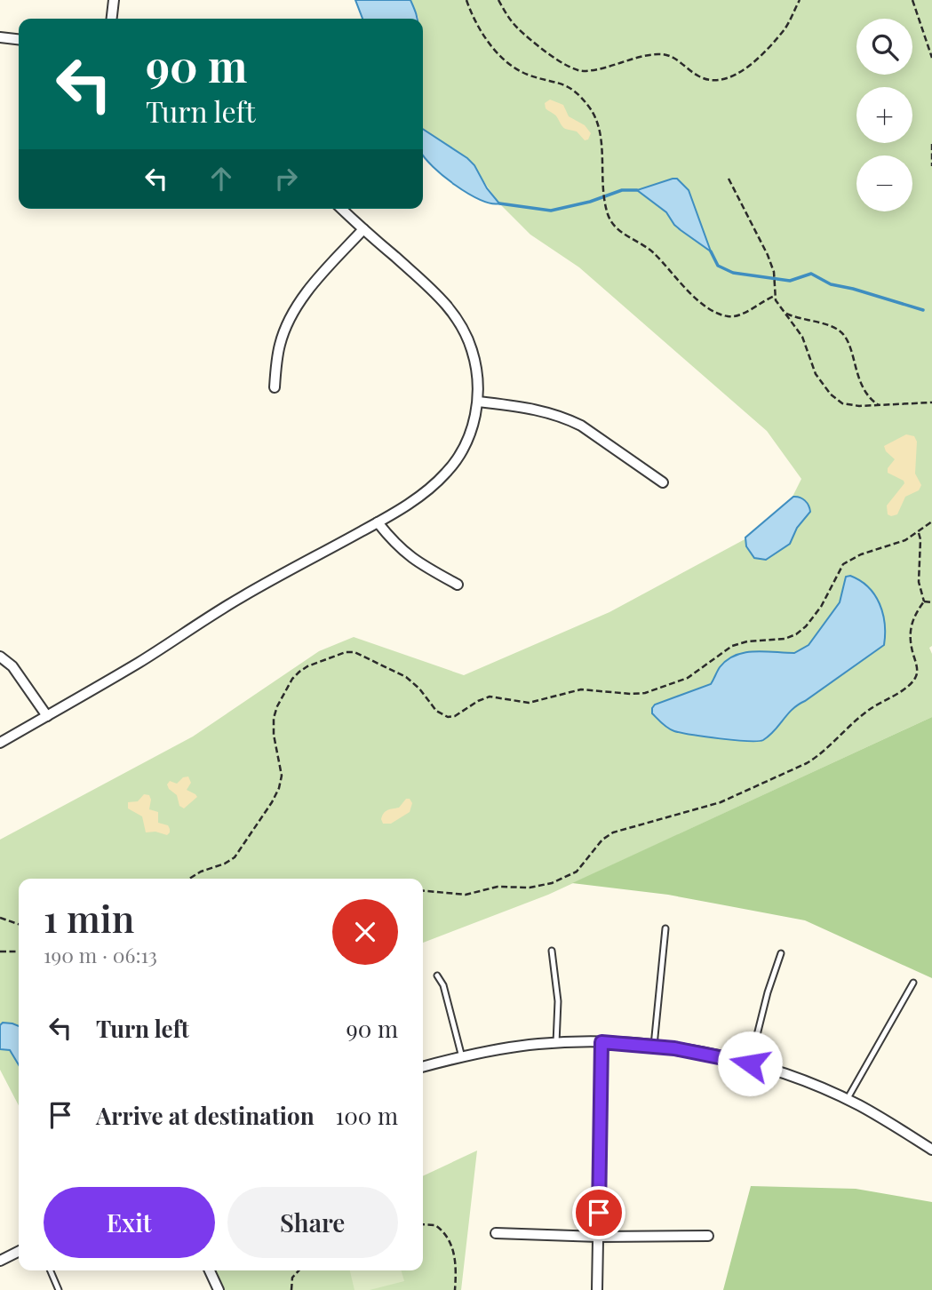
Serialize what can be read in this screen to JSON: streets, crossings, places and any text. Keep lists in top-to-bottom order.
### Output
{
  "page": {
    "map_buttons": ["+", "−"],
    "turn": ["90 m", "Turn left"],
    "heading": ["1 min", "190 m · 06:13"],
    "list": [
      {
        "name": "Turn left",
        "value": "90 m"
      },
      {
        "name": "Arrive at destination",
        "value": "100 m"
      }
    ],
    "buttons": ["Exit", "Share"]
  }
}
